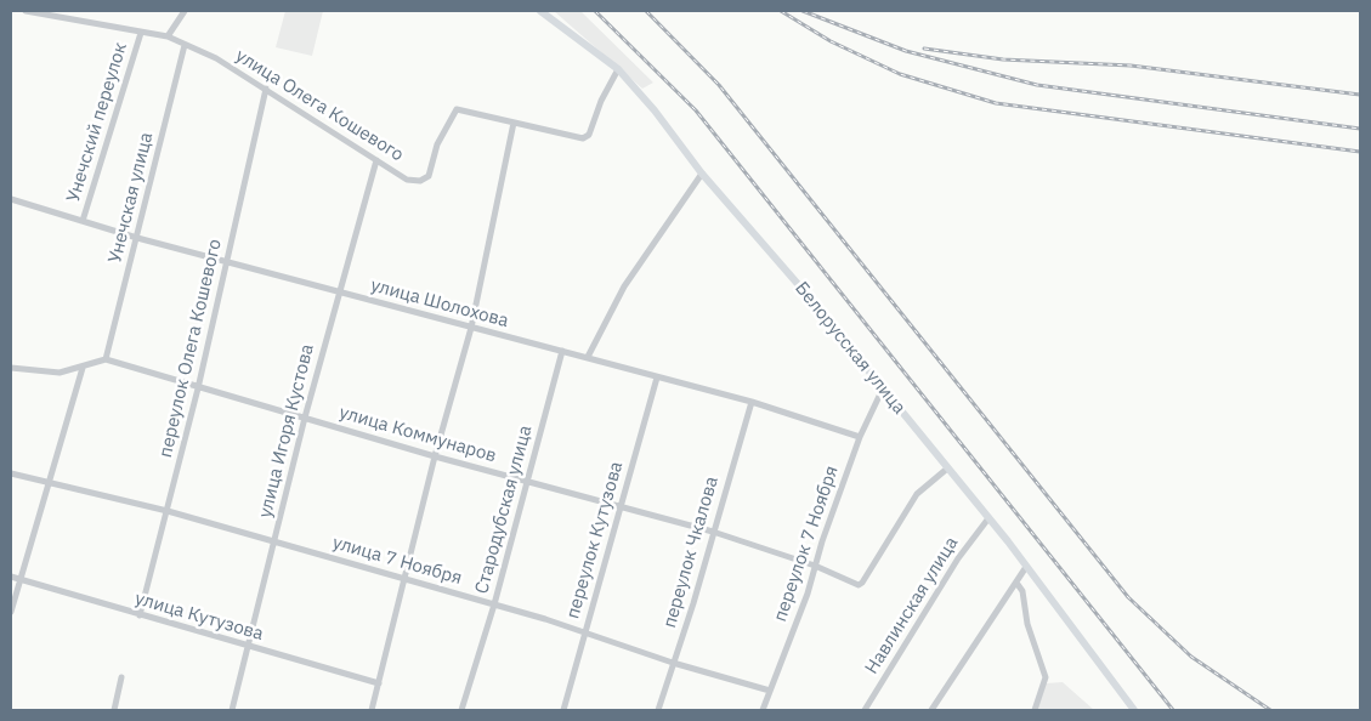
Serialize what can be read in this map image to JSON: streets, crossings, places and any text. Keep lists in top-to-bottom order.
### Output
{
  "streets": {
    "main road": ["Белорусская улица"],
    "street": [
      "улица Олега Кошевого",
      "Унечский переулок",
      "Унечская улица",
      "улица Шолохова",
      "переулок Олега Кошевого",
      "улица Игоря Кустова",
      "улица Коммунаров",
      "Стародубская улица",
      "переулок Кутузова",
      "переулок 7 Ноября",
      "переулок Чкалова",
      "улица 7 Ноября",
      "Навлинская улица",
      "улица Кутузова"
    ]
  },
  "crossings": [
    ["улица Олега Кошевого", "Унечский переулок"],
    ["улица Олега Кошевого", "Унечская улица"],
    ["улица Олега Кошевого", "переулок Олега Кошевого"],
    ["улица Олега Кошевого", "Белорусская улица"],
    ["улица Олега Кошевого", "улица Игоря Кустова"],
    ["Унечский переулок", "улица Шолохова"],
    ["Унечская улица", "улица Шолохова"],
    ["Унечская улица", "улица Коммунаров"],
    ["улица Шолохова", "переулок Олега Кошевого"],
    ["улица Шолохова", "улица Игоря Кустова"],
    ["улица Шолохова", "Стародубская улица"],
    ["улица Шолохова", "переулок Кутузова"],
    ["улица Шолохова", "переулок 7 Ноября"],
    ["улица Шолохова", "переулок Чкалова"],
    ["переулок Олега Кошевого", "улица Коммунаров"],
    ["переулок Олега Кошевого", "улица 7 Ноября"],
    ["переулок Олега Кошевого", "улица Кутузова"],
    ["Белорусская улица", "улица Коммунаров"],
    ["Белорусская улица", "переулок 7 Ноября"],
    ["Белорусская улица", "Навлинская улица"],
    ["улица Игоря Кустова", "улица Коммунаров"],
    ["улица Игоря Кустова", "улица 7 Ноября"],
    ["улица Игоря Кустова", "улица Кутузова"],
    ["улица Коммунаров", "Стародубская улица"],
    ["улица Коммунаров", "переулок Кутузова"],
    ["улица Коммунаров", "переулок 7 Ноября"],
    ["улица Коммунаров", "переулок Чкалова"],
    ["Стародубская улица", "улица 7 Ноября"],
    ["переулок Кутузова", "улица 7 Ноября"],
    ["переулок 7 Ноября", "улица 7 Ноября"],
    ["переулок Чкалова", "улица 7 Ноября"]
  ]
}
